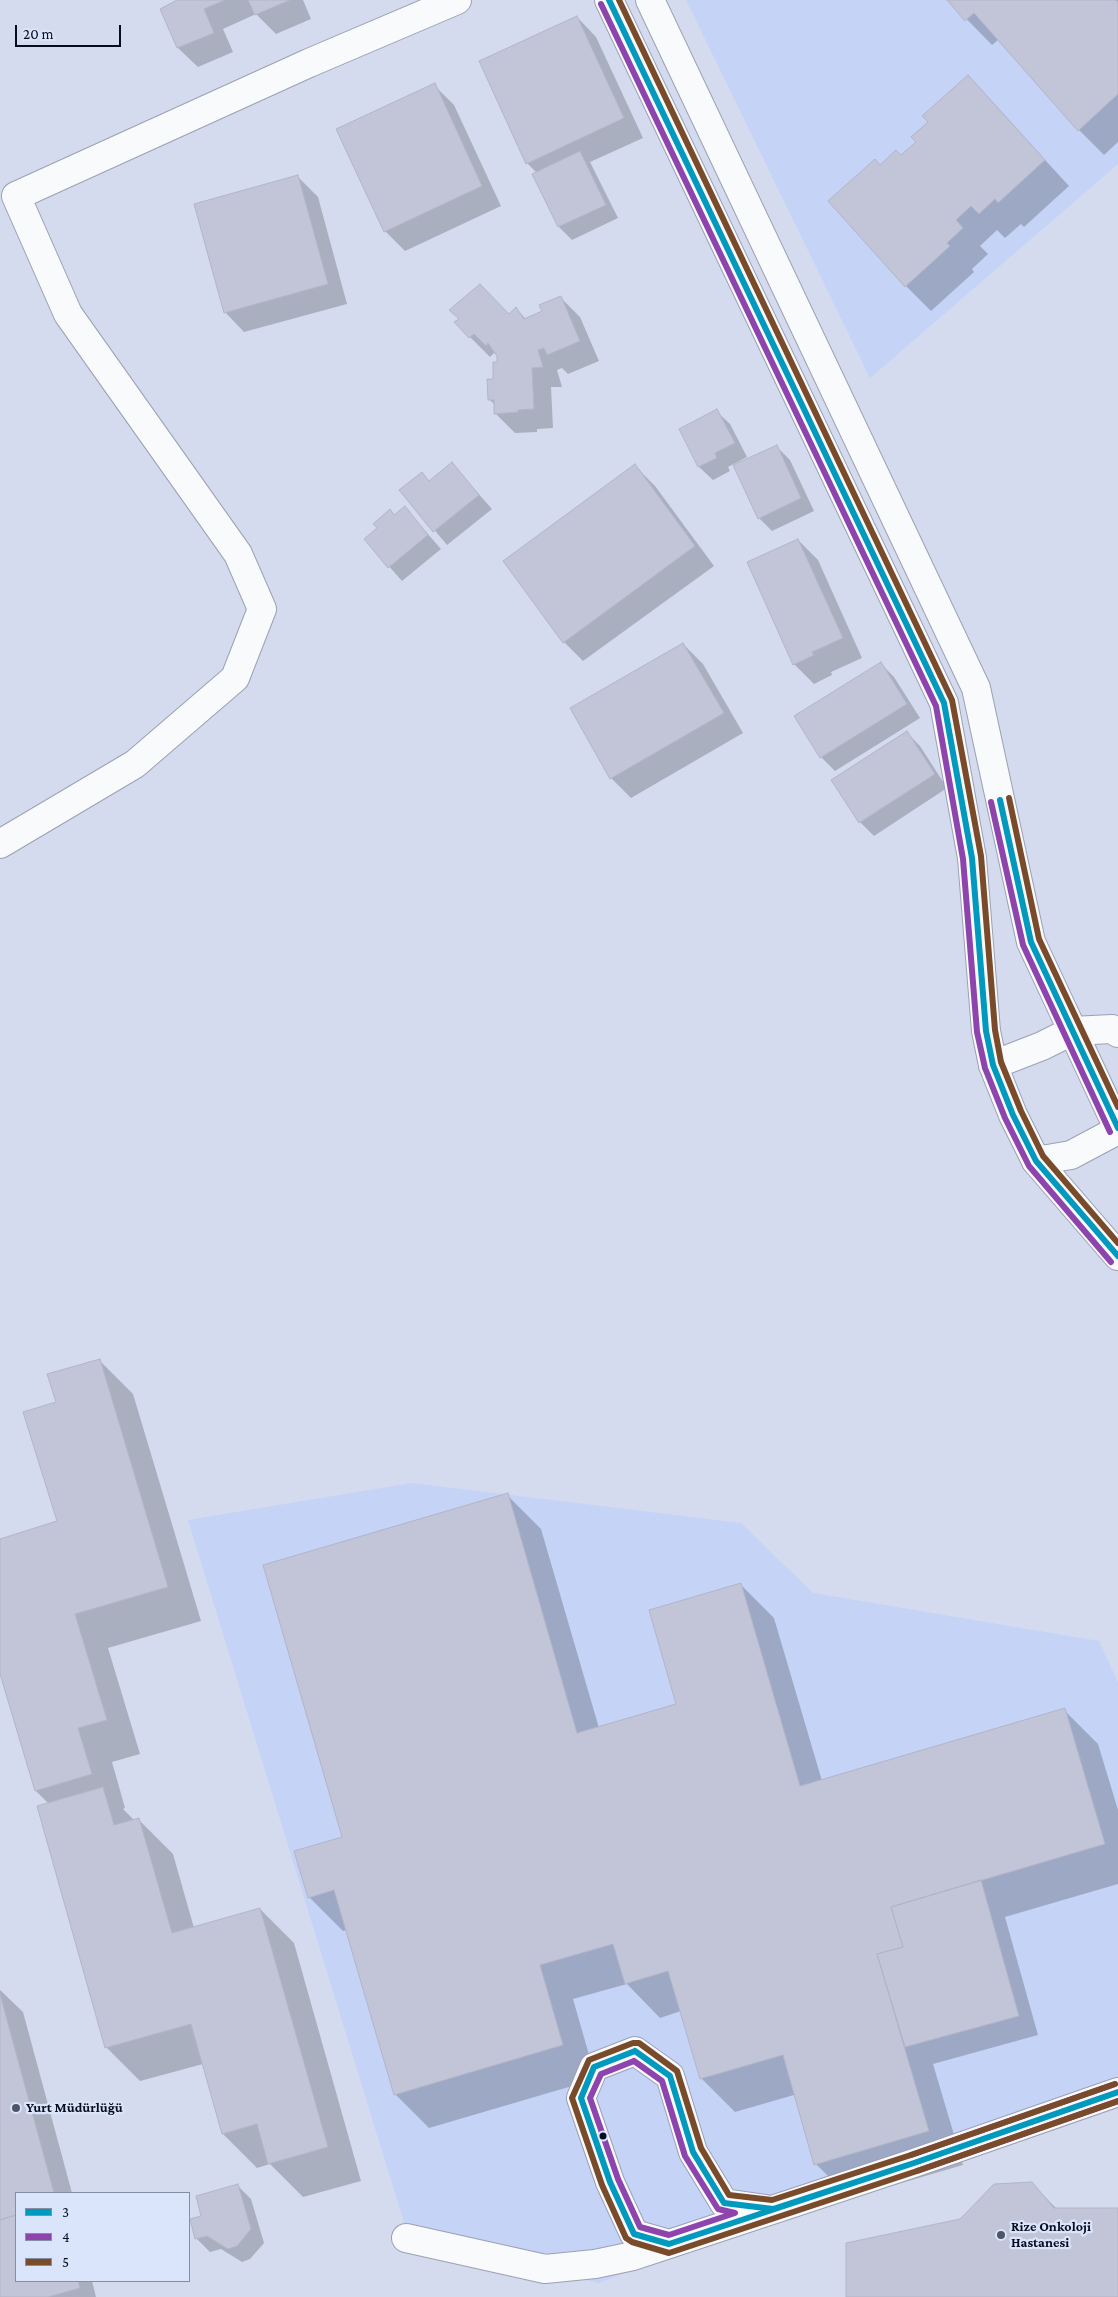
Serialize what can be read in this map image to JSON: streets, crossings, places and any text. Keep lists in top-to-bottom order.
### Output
{
  "places": ["Yurt Müdürlüğü", "Rize Onkoloji Hastanesi"],
  "lines": ["transit line 3", "transit line 5", "transit line 4"],
  "legend": ["3", "4", "5"],
  "scale_bar": "20 m"
}
